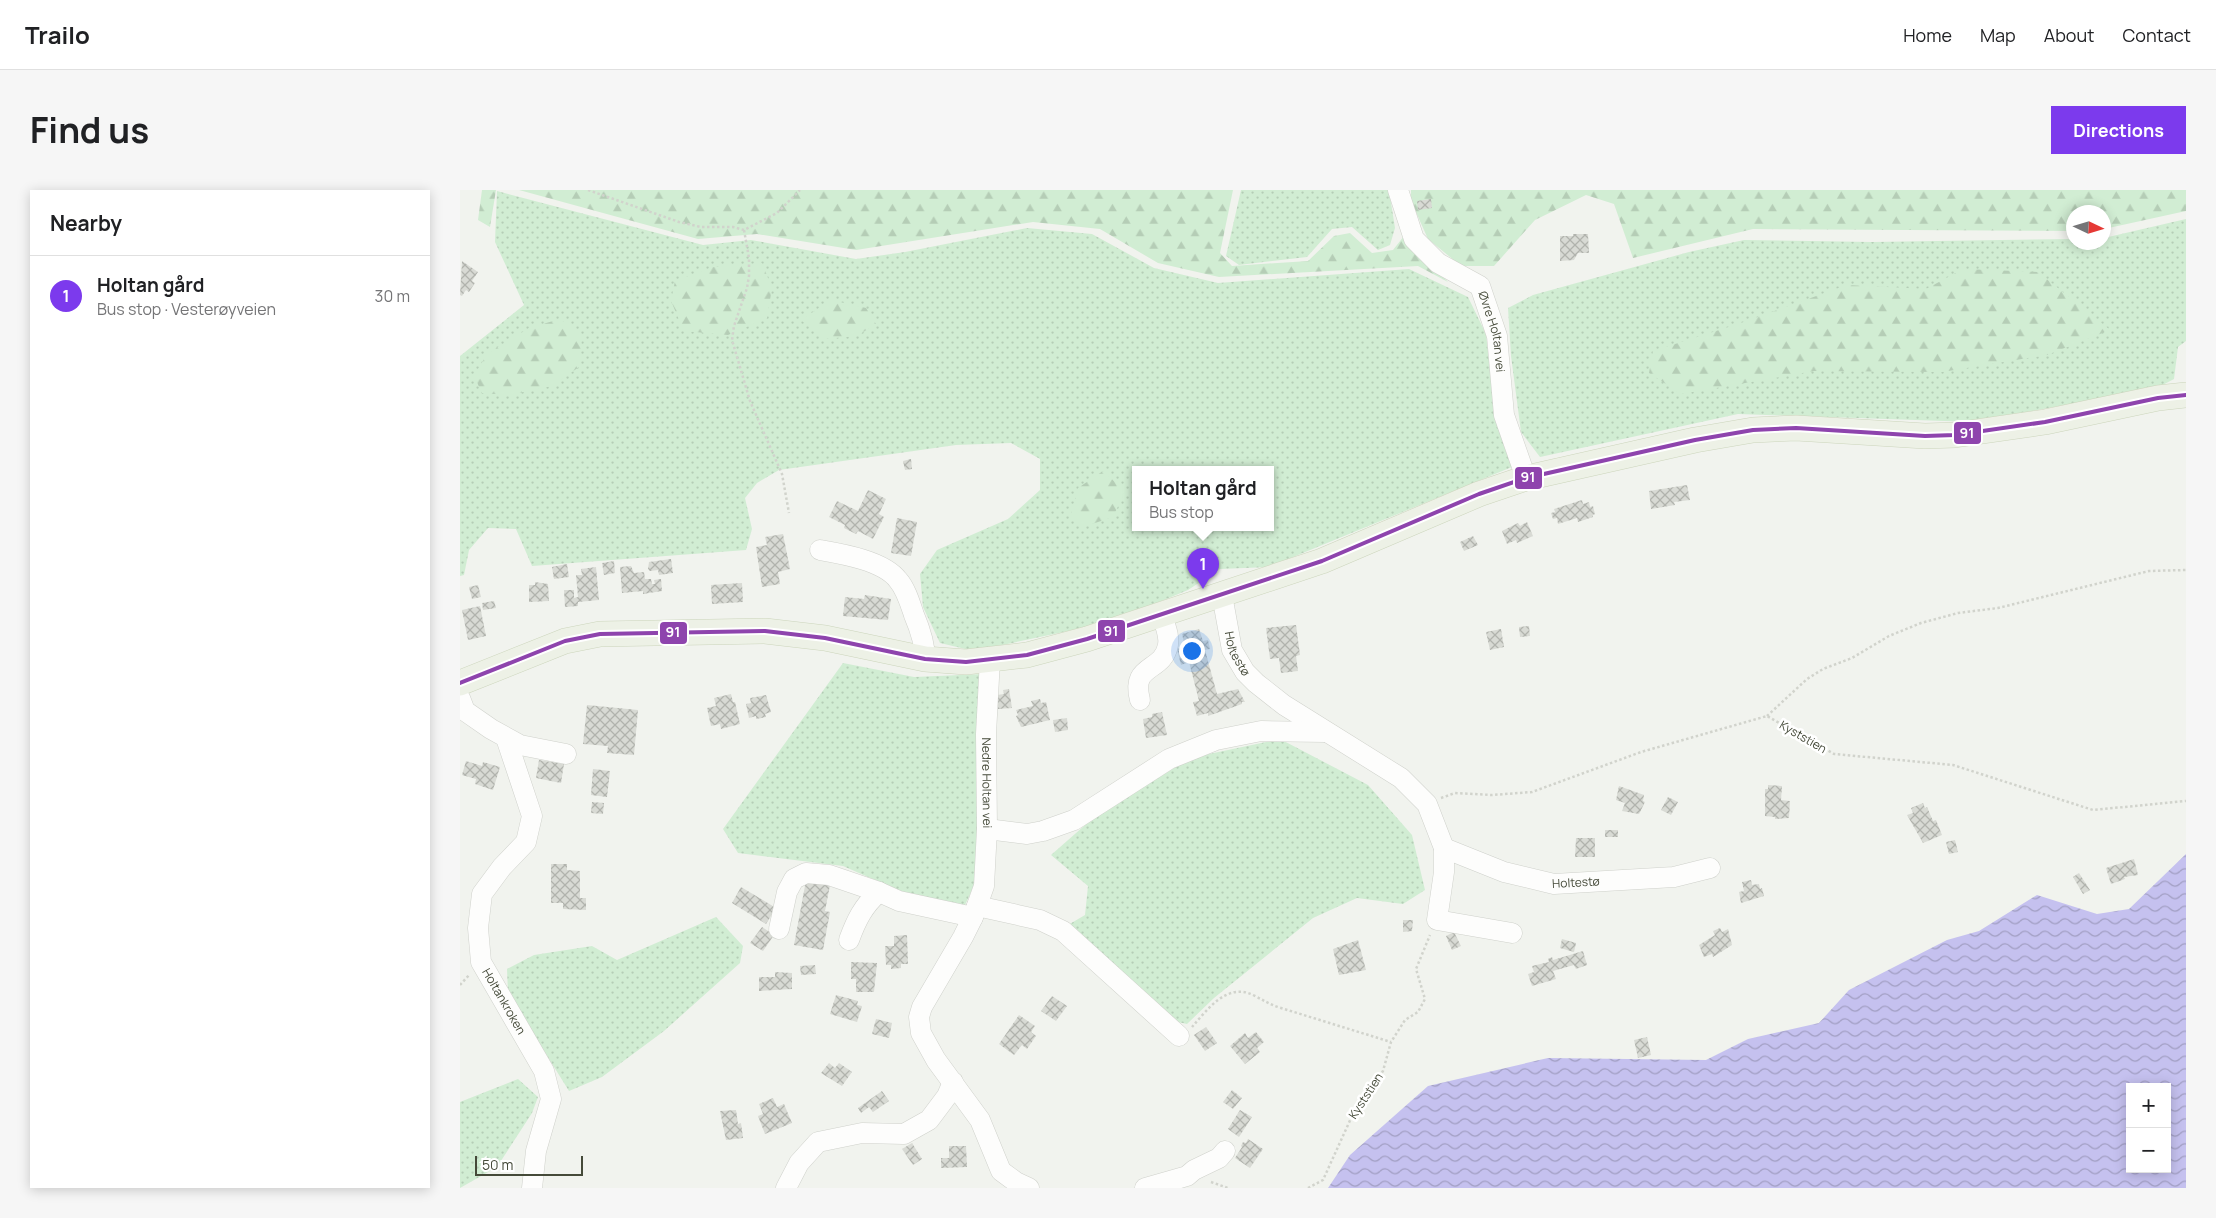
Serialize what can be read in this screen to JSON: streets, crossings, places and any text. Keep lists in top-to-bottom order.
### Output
{
  "streets": {
    "street": [
      "Øvre Holtan vei",
      "Holtestø",
      "Nedre Holtan vei",
      "Holtankroken"
    ],
    "path": ["Kyststien"]
  },
  "crossings": [
    ["Holtestø", "Kyststien"]
  ],
  "lines": ["transit line 91"],
  "scale_bar": "50 m",
  "north": "right",
  "page": {
    "header": "Trailo",
    "nav": [
      "Home",
      "Map",
      "About",
      "Contact"
    ],
    "title": "Find us",
    "buttons": "Directions",
    "heading": "Nearby",
    "list": [
      {
        "mark": "1",
        "name": "Holtan gård",
        "note": "Bus stop · Vesterøyveien",
        "value": "30 m"
      }
    ],
    "popup": ["Holtan gård", "Bus stop"],
    "pins": "1",
    "map_buttons": ["+", "−"],
    "scale": "50 m"
  }
}
